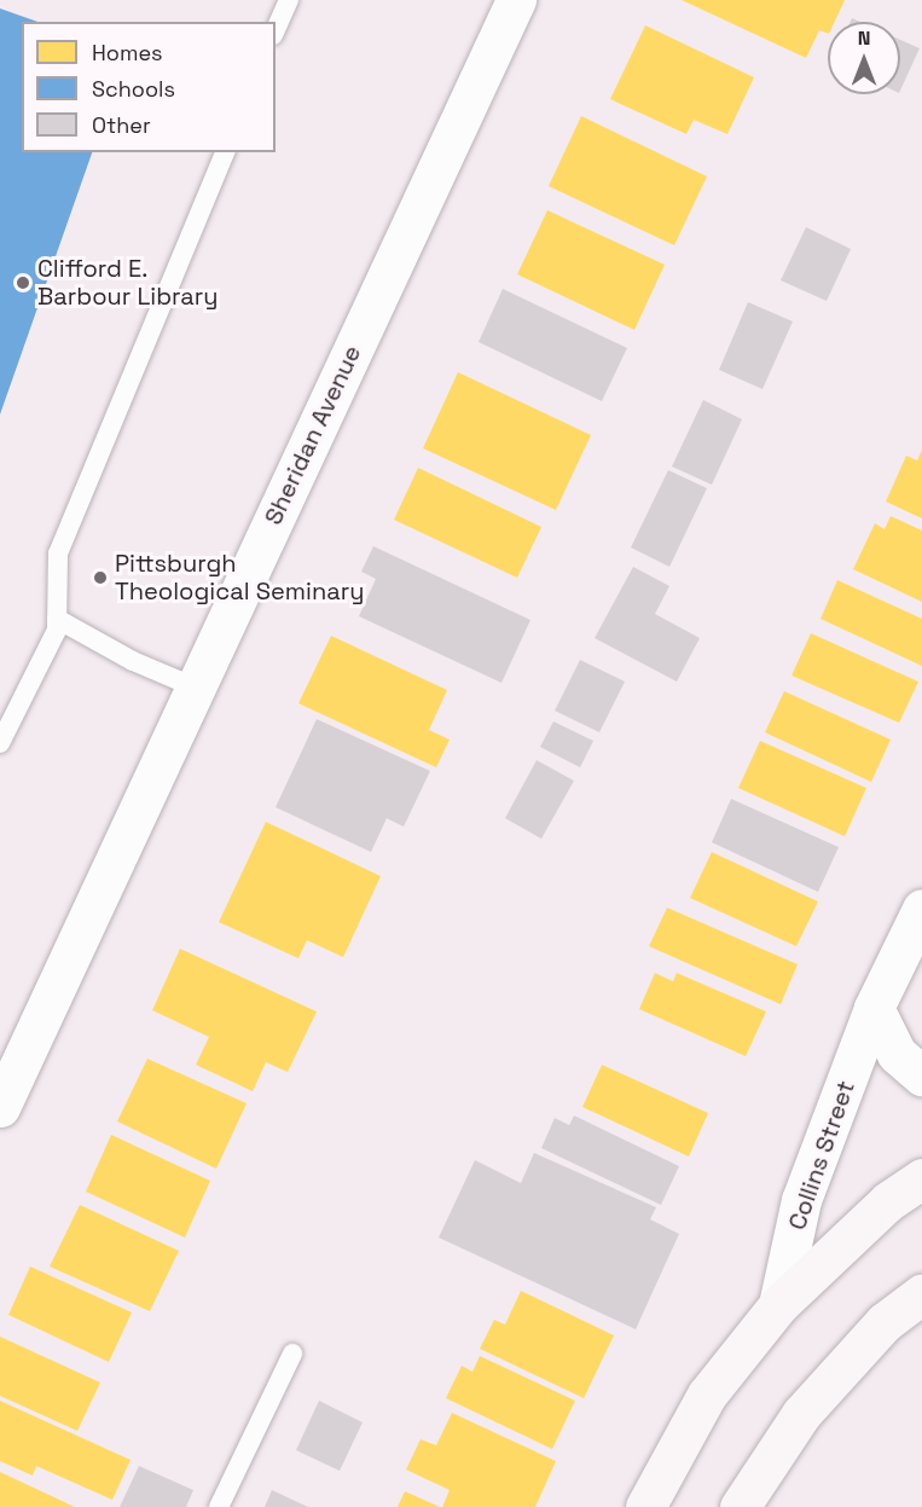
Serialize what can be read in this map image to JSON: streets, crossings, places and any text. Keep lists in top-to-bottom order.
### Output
{
  "streets": {
    "street": ["Sheridan Avenue", "Collins Street"]
  },
  "places": ["Clifford E. Barbour Library", "Pittsburgh Theological Seminary"],
  "legend": ["Homes", "Schools", "Other"],
  "north": "top"
}
